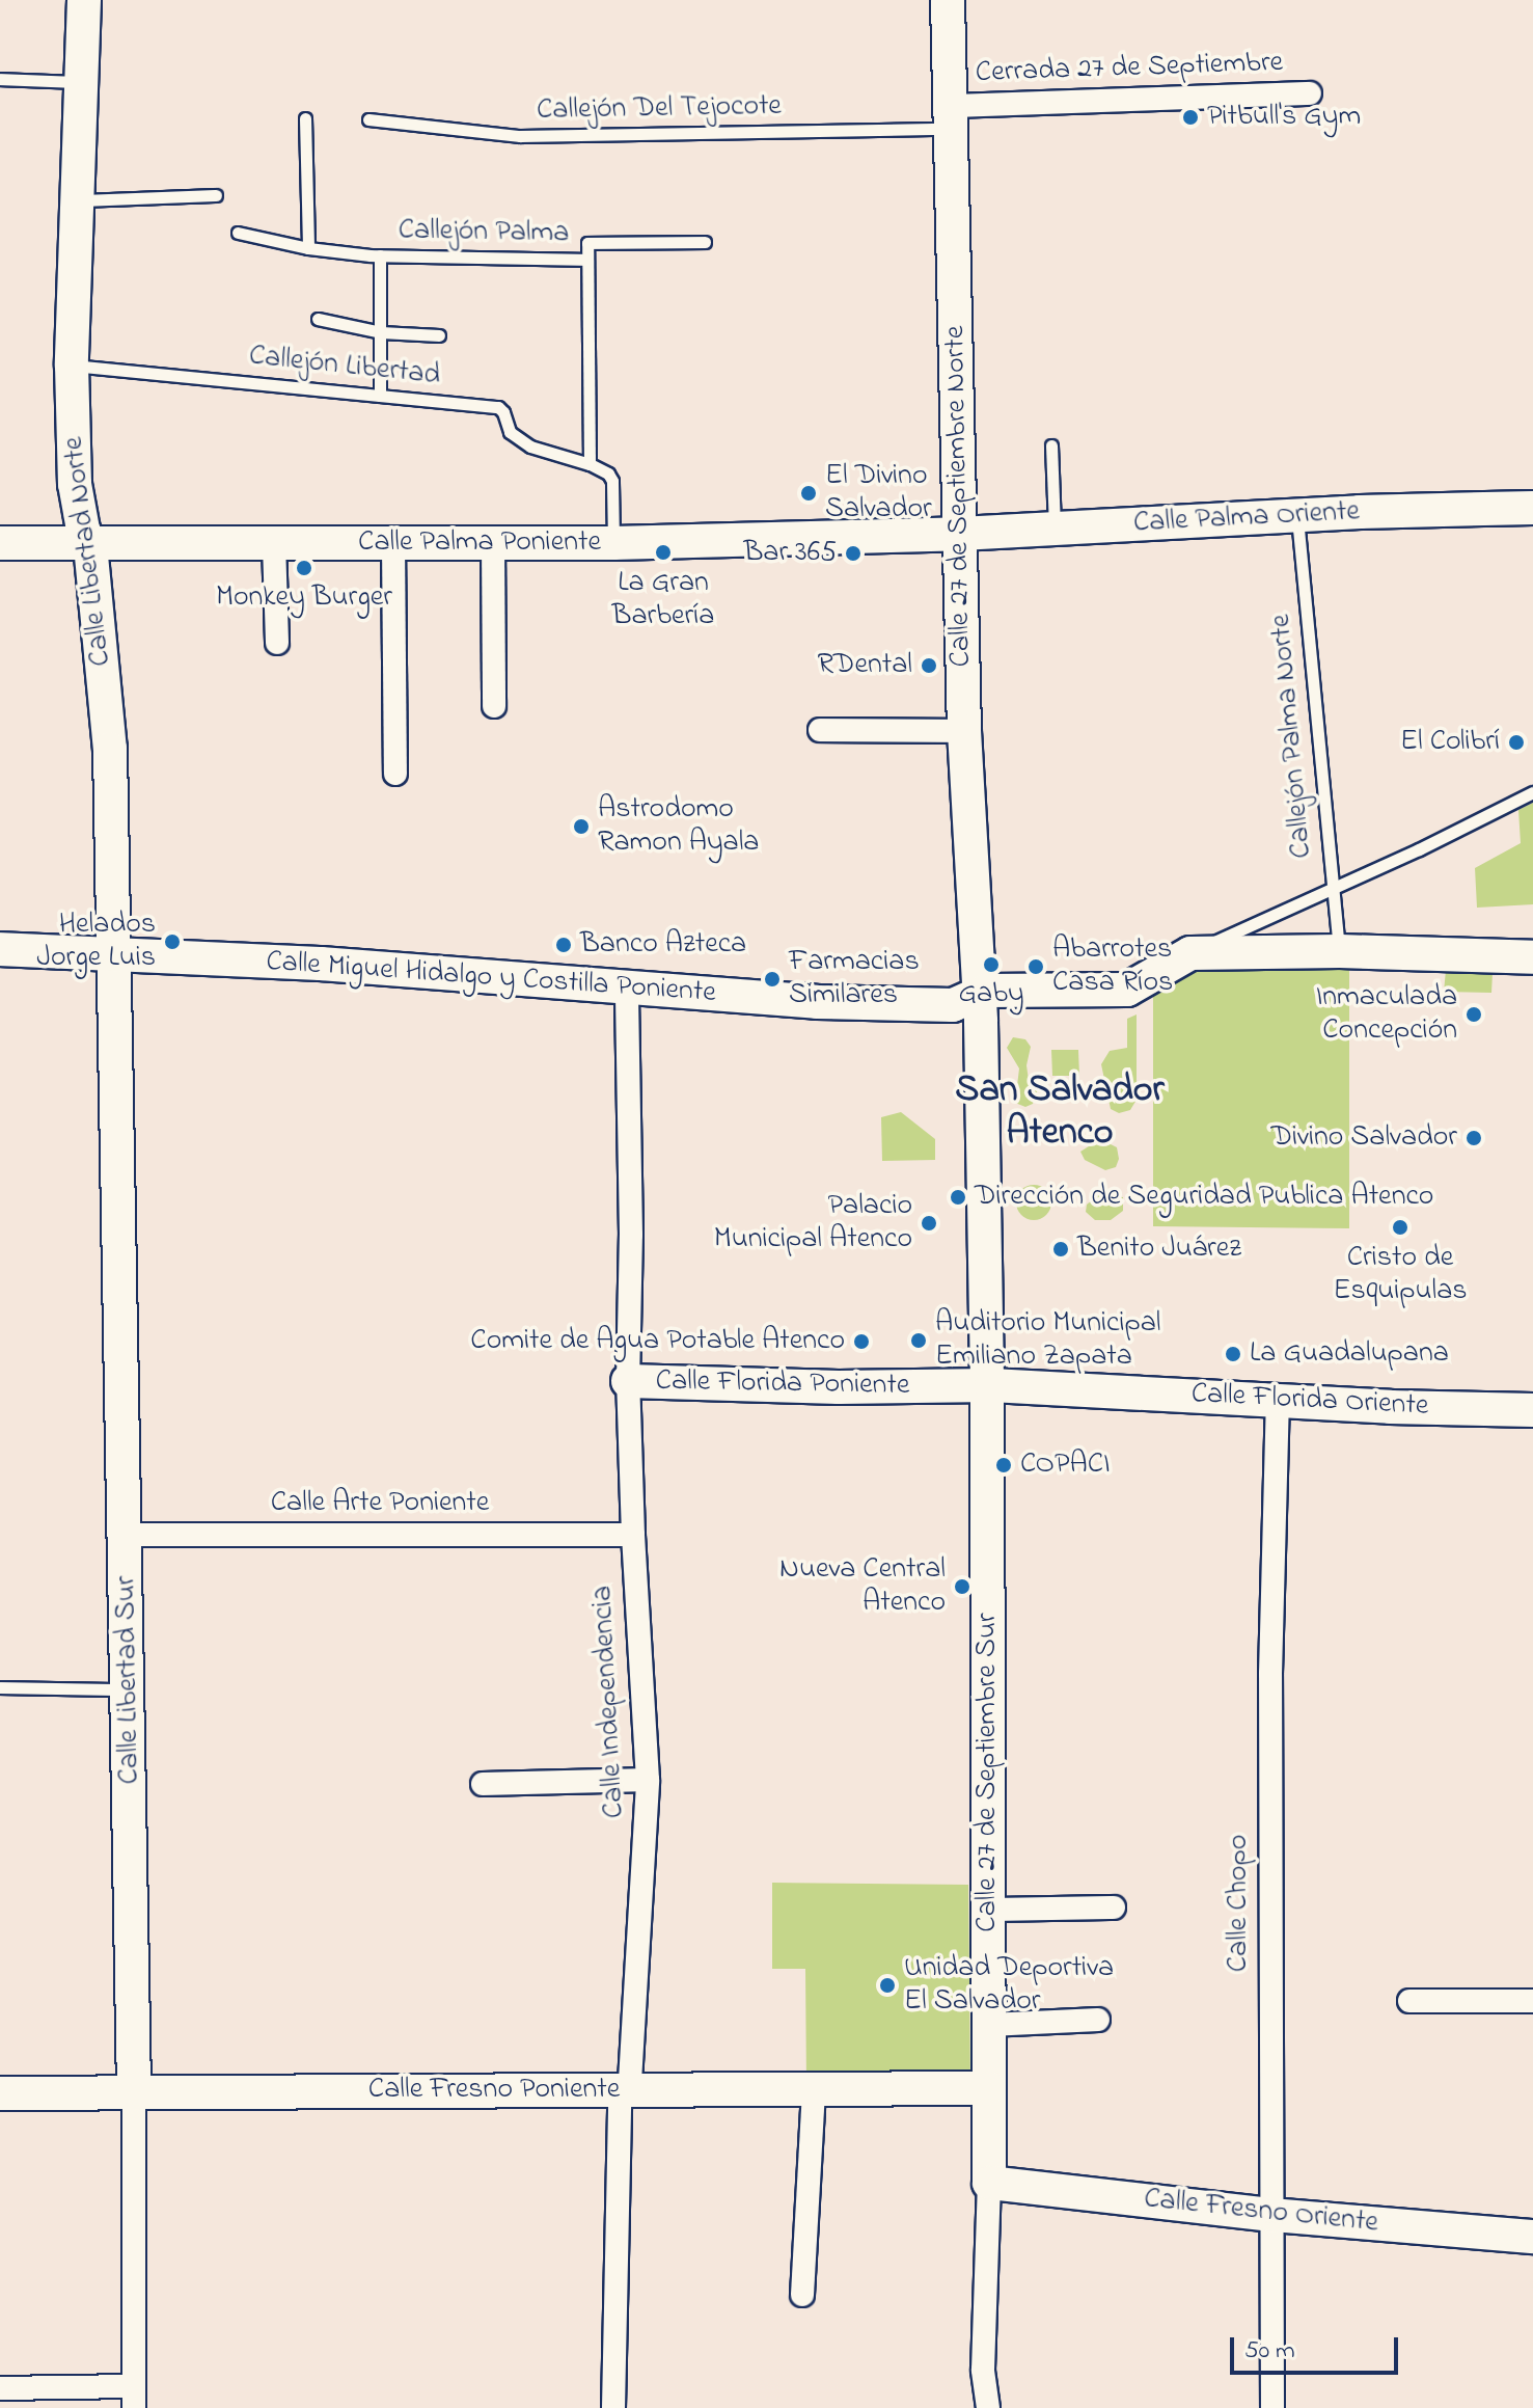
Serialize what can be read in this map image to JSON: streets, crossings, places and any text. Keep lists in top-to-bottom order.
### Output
{
  "streets": {
    "street": [
      "Cerrada 27 de Septiembre",
      "Calle 27 de Septiembre Norte",
      "Calle Palma Oriente",
      "Calle Palma Poniente",
      "Calle Libertad Norte",
      "Calle Miguel Hidalgo y Costilla Poniente",
      "Calle Florida Poniente",
      "Calle Florida Oriente",
      "Calle Arte Poniente",
      "Calle Libertad Sur",
      "Calle Independencia",
      "Calle 27 de Septiembre Sur",
      "Calle Chopo",
      "Calle Fresno Poniente",
      "Calle Fresno Oriente"
    ],
    "lane": [
      "Callejón Del Tejocote",
      "Callejón Palma",
      "Callejón Libertad",
      "Callejón Palma Norte"
    ]
  },
  "crossings": [
    ["Cerrada 27 de Septiembre", "Callejón Del Tejocote"],
    ["Cerrada 27 de Septiembre", "Calle 27 de Septiembre Norte"],
    ["Callejón Del Tejocote", "Calle 27 de Septiembre Norte"],
    ["Callejón Palma", "Callejón Libertad"],
    ["Callejón Libertad", "Calle Libertad Norte"],
    ["Calle 27 de Septiembre Norte", "Calle Palma Oriente"],
    ["Calle 27 de Septiembre Norte", "Calle Palma Poniente"],
    ["Calle 27 de Septiembre Norte", "Calle Miguel Hidalgo y Costilla Poniente"],
    ["Calle 27 de Septiembre Norte", "Calle 27 de Septiembre Sur"],
    ["Calle Palma Oriente", "Calle Palma Poniente"],
    ["Calle Palma Oriente", "Callejón Palma Norte"],
    ["Calle Palma Poniente", "Calle Libertad Norte"],
    ["Calle Libertad Norte", "Calle Miguel Hidalgo y Costilla Poniente"],
    ["Calle Libertad Norte", "Calle Libertad Sur"],
    ["Calle Miguel Hidalgo y Costilla Poniente", "Calle Libertad Sur"],
    ["Calle Miguel Hidalgo y Costilla Poniente", "Calle Independencia"],
    ["Calle Miguel Hidalgo y Costilla Poniente", "Calle 27 de Septiembre Sur"],
    ["Calle Florida Poniente", "Calle Florida Oriente"],
    ["Calle Florida Poniente", "Calle Independencia"],
    ["Calle Florida Poniente", "Calle 27 de Septiembre Sur"],
    ["Calle Florida Oriente", "Calle 27 de Septiembre Sur"],
    ["Calle Florida Oriente", "Calle Chopo"],
    ["Calle Arte Poniente", "Calle Libertad Sur"],
    ["Calle Arte Poniente", "Calle Independencia"],
    ["Calle Libertad Sur", "Calle Fresno Poniente"],
    ["Calle Independencia", "Calle Fresno Poniente"],
    ["Calle 27 de Septiembre Sur", "Calle Fresno Poniente"],
    ["Calle 27 de Septiembre Sur", "Calle Fresno Oriente"],
    ["Calle Chopo", "Calle Fresno Oriente"]
  ],
  "districts": ["San Salvador Atenco"],
  "places": [
    "Pitbull's Gym",
    "El Divino Salvador",
    "La Gran Barbería",
    "Bar 365",
    "Monkey Burger",
    "RDental",
    "El Colibrí",
    "Astrodomo Ramon Ayala",
    "Helados Jorge Luis",
    "Banco Azteca",
    "Gaby",
    "Abarrotes Casa Ríos",
    "Farmacias Similares",
    "Inmaculada Concepción",
    "Divino Salvador",
    "Dirección de Seguridad Publica Atenco",
    "Palacio Municipal Atenco",
    "Cristo de Esquipulas",
    "Benito Juárez",
    "Auditorio Municipal Emiliano Zapata",
    "Comite de Agua Potable Atenco",
    "La Guadalupana",
    "COPACI",
    "Nueva Central Atenco",
    "Unidad Deportiva El Salvador"
  ],
  "scale_bar": "50 m"
}
